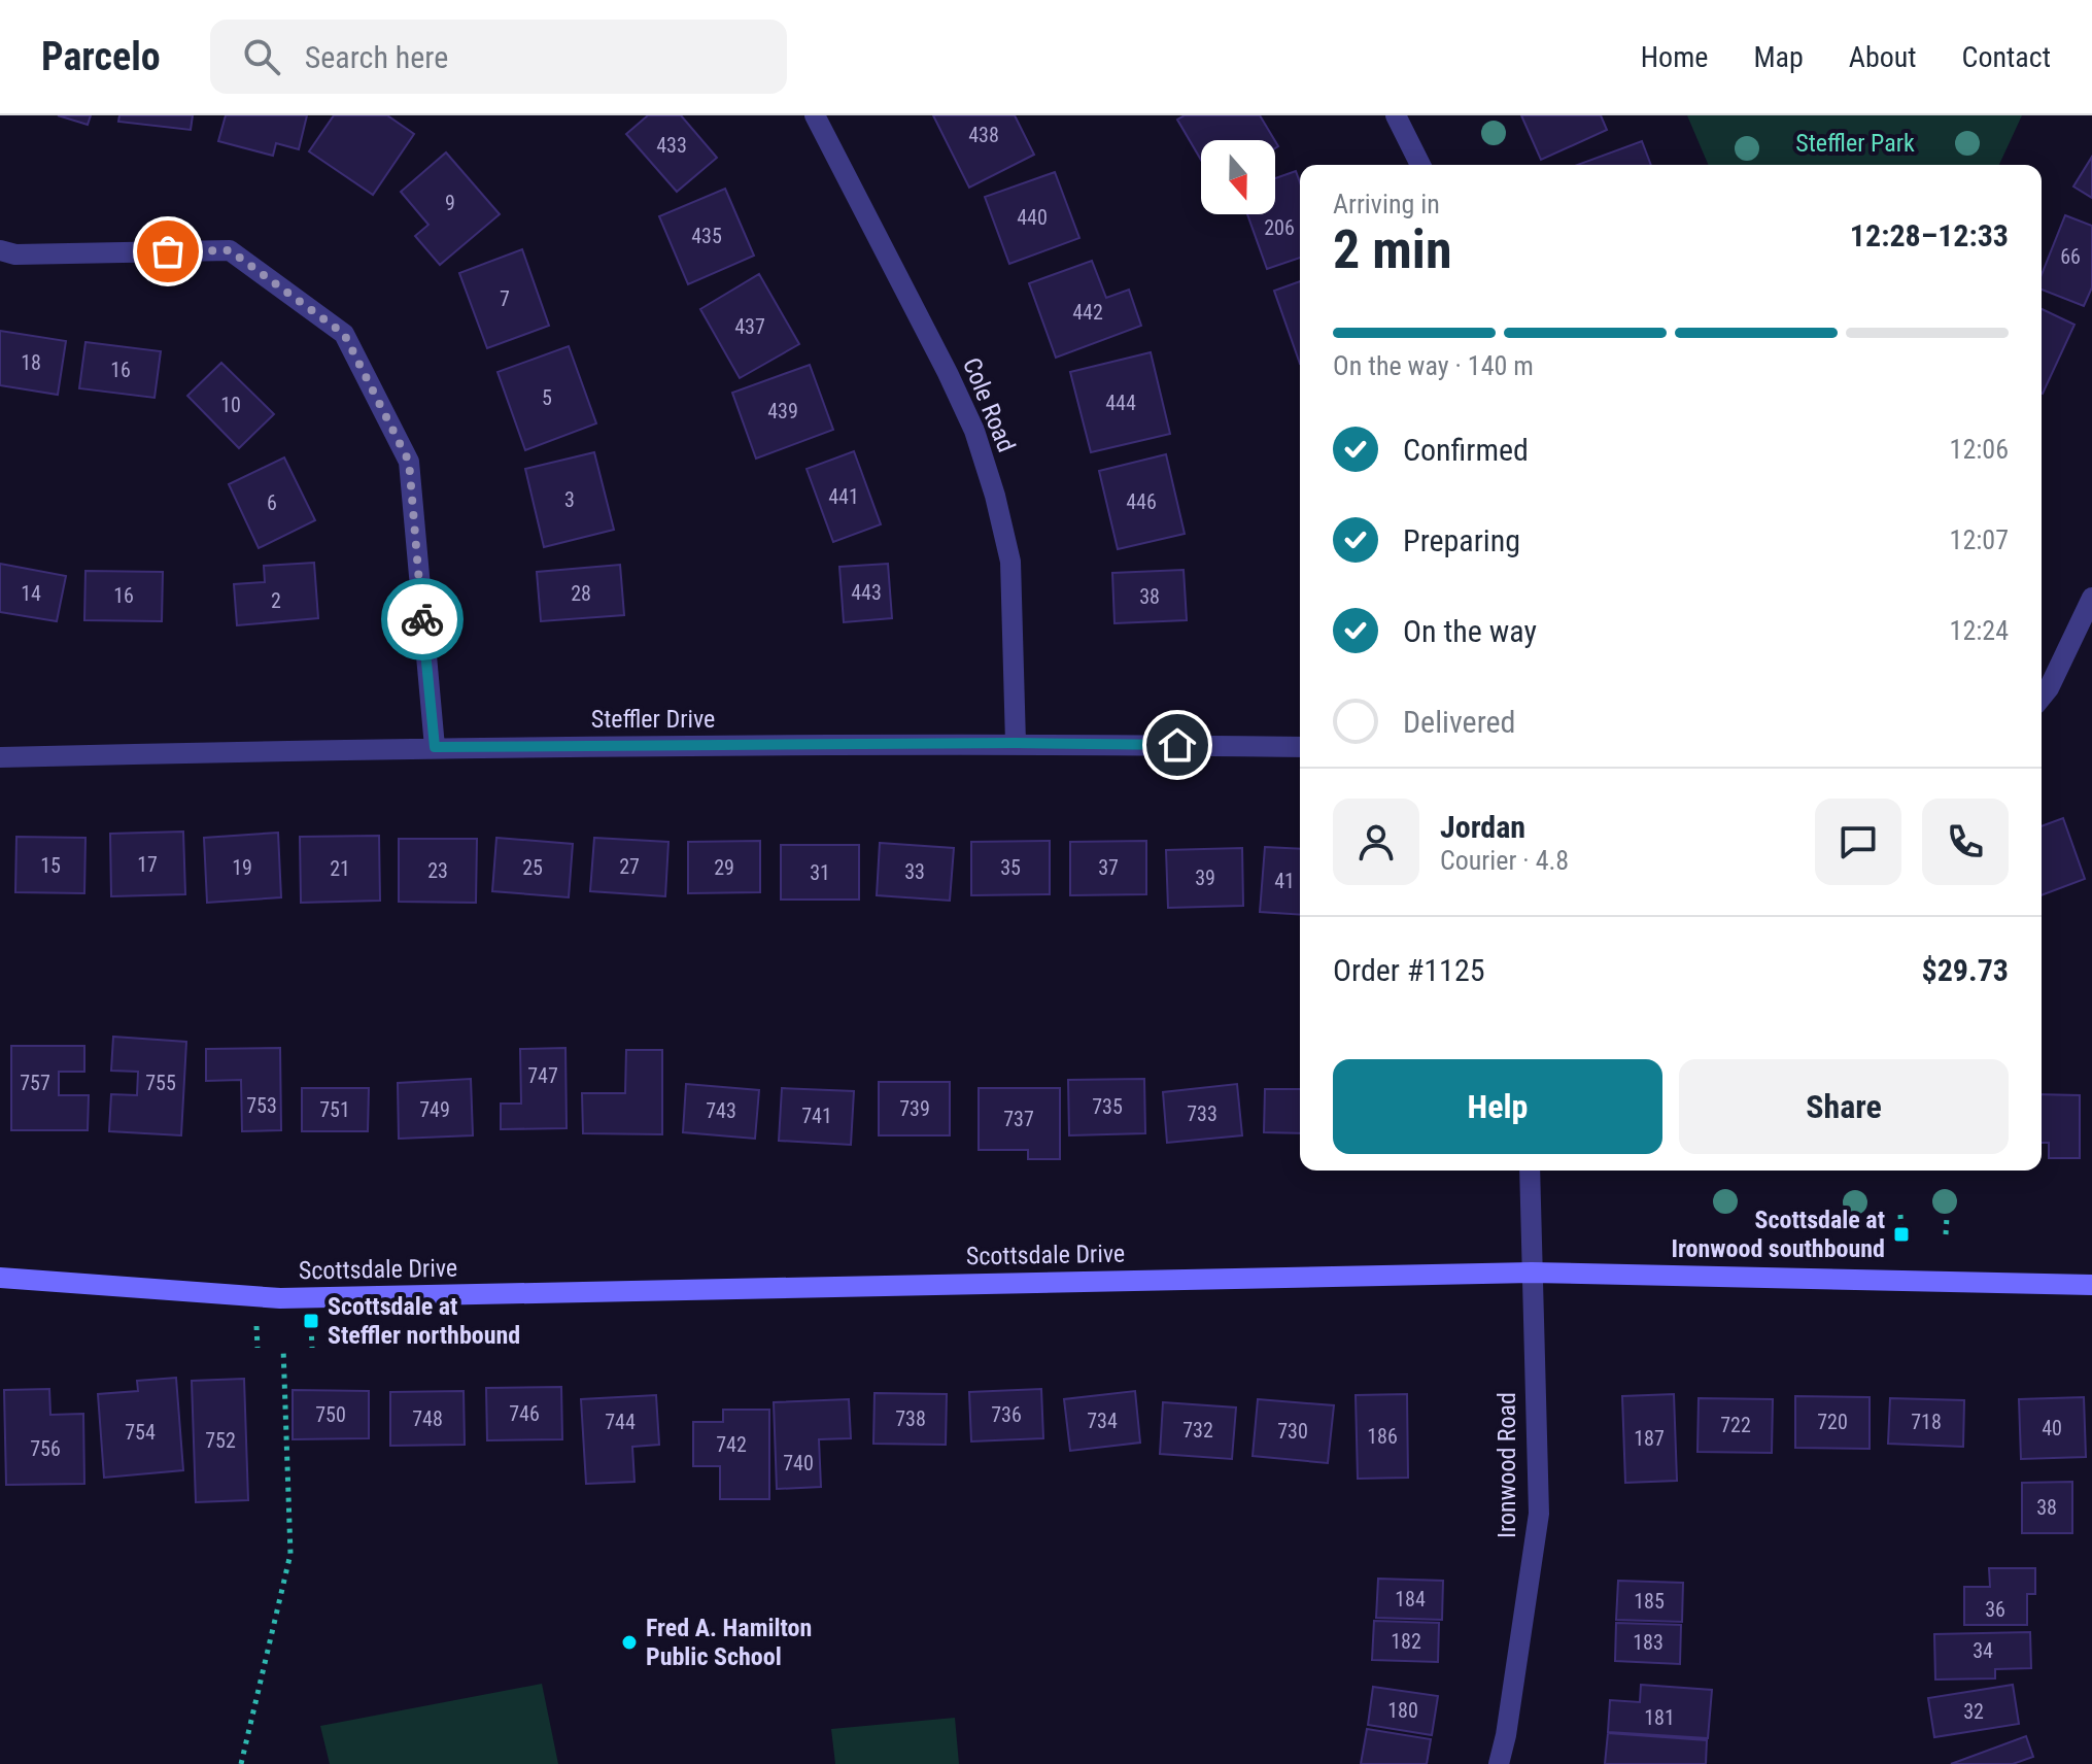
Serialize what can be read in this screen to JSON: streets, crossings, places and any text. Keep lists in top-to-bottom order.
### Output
{
  "streets": {
    "street": [
      "Cole Road",
      "Steffler Drive",
      "Scottsdale Drive",
      "Ironwood Road"
    ]
  },
  "crossings": [
    ["Cole Road", "Steffler Drive"],
    ["Scottsdale Drive", "Ironwood Road"]
  ],
  "parks": ["Steffler Park"],
  "places": {
    "transit": ["Scottsdale at Ironwood southbound", "Scottsdale at Steffler northbound"],
    "other": ["Fred A. Hamilton Public School"]
  },
  "house_numbers": [
    "438",
    "433",
    "9",
    "440",
    "206",
    "435",
    "66",
    "7",
    "442",
    "437",
    "18",
    "16",
    "5",
    "444",
    "10",
    "439",
    "441",
    "3",
    "446",
    "6",
    "443",
    "14",
    "28",
    "16",
    "38",
    "2",
    "17",
    "15",
    "27",
    "19",
    "25",
    "29",
    "35",
    "37",
    "21",
    "23",
    "33",
    "31",
    "39",
    "41",
    "747",
    "757",
    "755",
    "753",
    "735",
    "739",
    "751",
    "749",
    "743",
    "733",
    "741",
    "737",
    "746",
    "750",
    "736",
    "748",
    "738",
    "734",
    "744",
    "720",
    "718",
    "722",
    "40",
    "732",
    "730",
    "754",
    "186",
    "187",
    "752",
    "742",
    "756",
    "740",
    "38",
    "184",
    "185",
    "36",
    "182",
    "183",
    "34",
    "180",
    "32",
    "181"
  ],
  "north": "bottom",
  "page": {
    "header": "Parcelo",
    "search": "Search here",
    "nav": [
      "Home",
      "Map",
      "About",
      "Contact"
    ],
    "heading": ["2 min", "Arriving in", "12:28–12:33"],
    "panel": [
      "Jordan",
      "Courier · 4.8",
      "Order #1125",
      "$29.73"
    ],
    "bar": "On the way · 140 m",
    "list": [
      ["Confirmed", "12:06"],
      ["Preparing", "12:07"],
      ["On the way", "12:24"],
      "Delivered"
    ],
    "buttons": ["Help", "Share"]
  }
}
